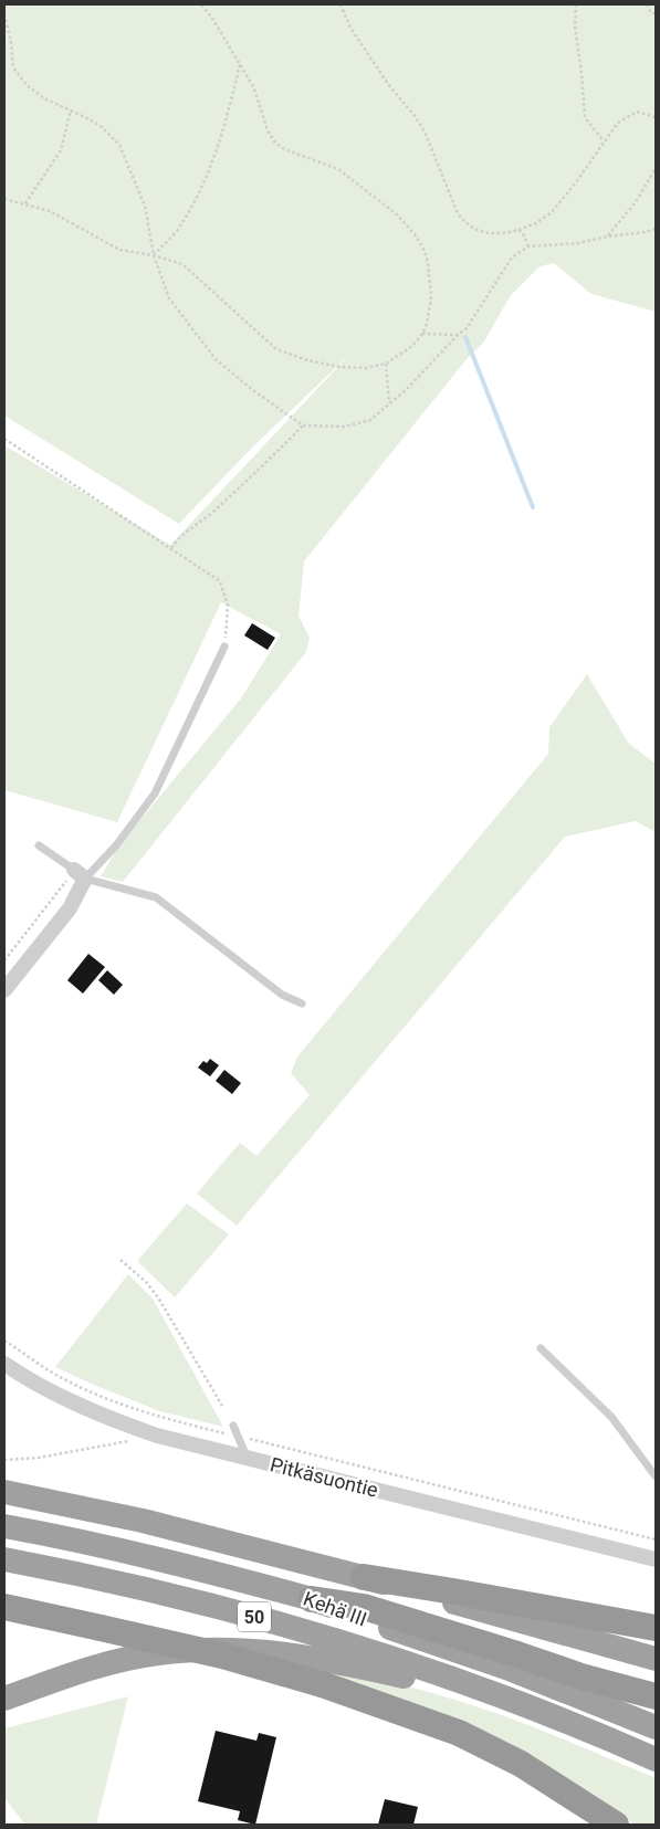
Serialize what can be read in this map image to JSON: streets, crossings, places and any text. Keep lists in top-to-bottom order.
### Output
{
  "streets": {
    "highway": ["Kehä III", "50"],
    "street": ["Pitkäsuontie"]
  }
}
